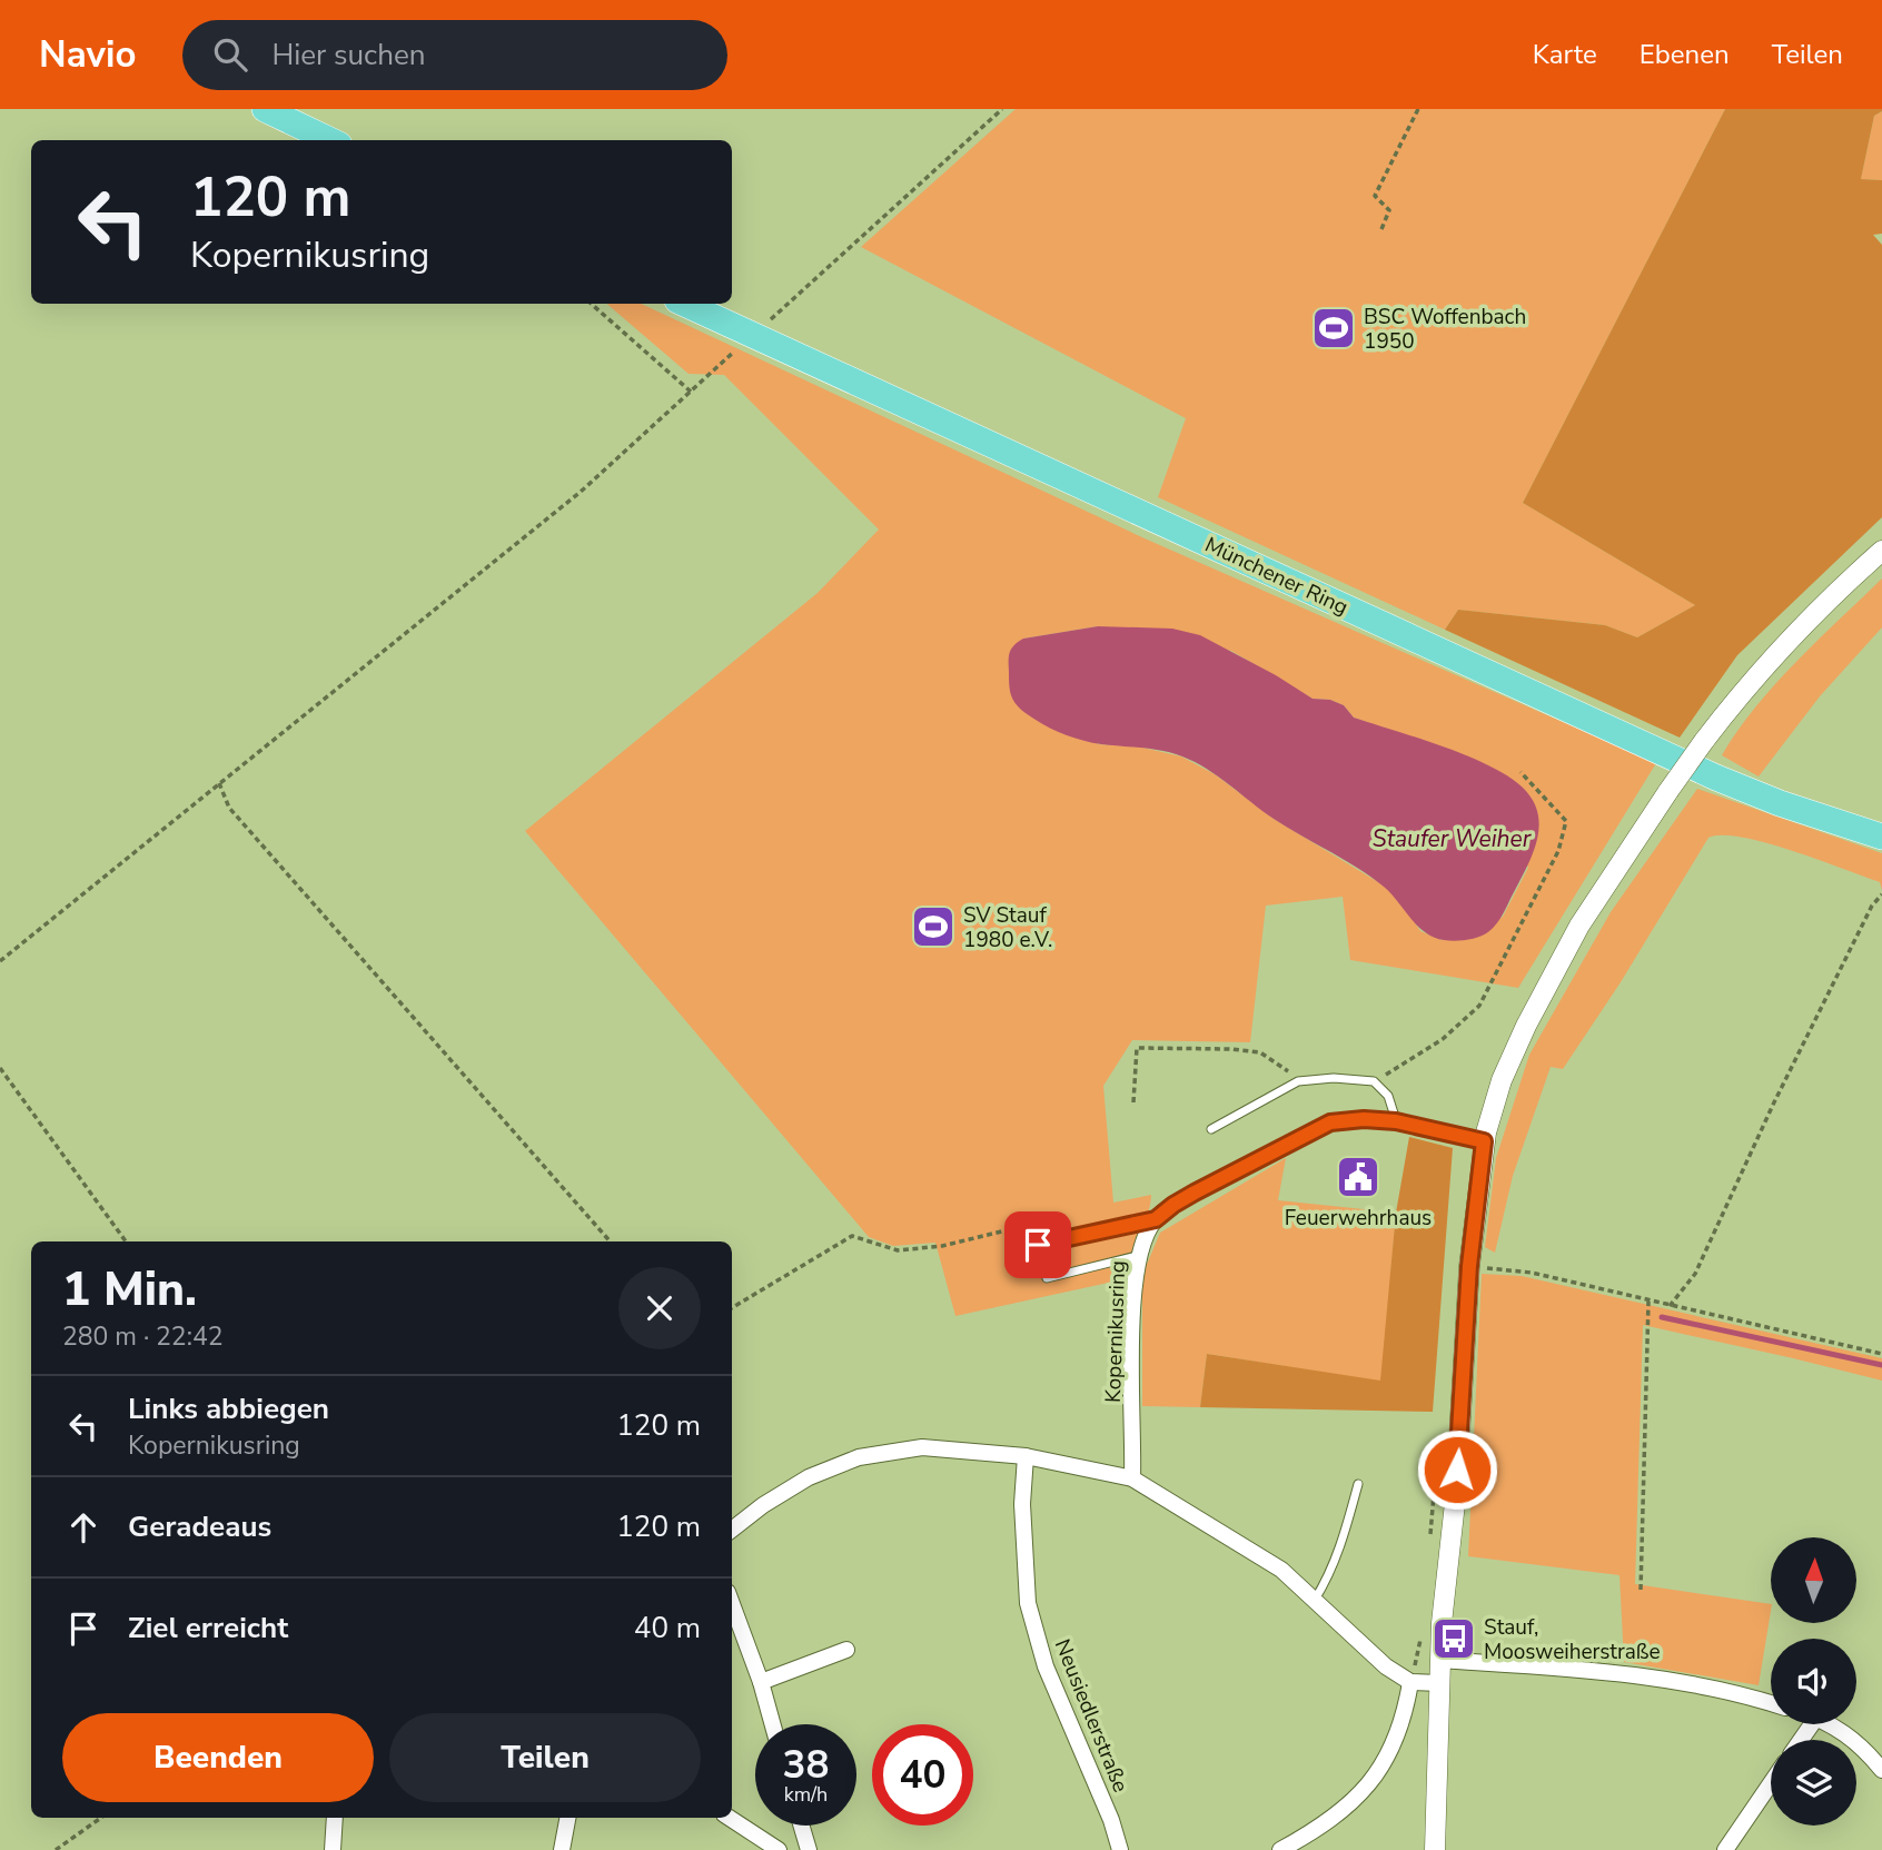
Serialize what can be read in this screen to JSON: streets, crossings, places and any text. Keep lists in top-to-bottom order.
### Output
{
  "streets": {
    "main road": ["Münchener Ring"],
    "street": ["Kopernikusring", "Neusiedlerstraße"]
  },
  "water": ["Staufer Weiher"],
  "places": {
    "sports": ["BSC Woffenbach 1950", "SV Stauf 1980 e.V."],
    "public building": ["Feuerwehrhaus"],
    "bus stop": ["Stauf, Moosweiherstraße"]
  },
  "north": "top",
  "page": {
    "header": "Navio",
    "search": "Hier suchen",
    "nav": ["Karte", "Ebenen", "Teilen"],
    "turn": ["120 m", "Kopernikusring"],
    "heading": ["1 Min.", "280 m · 22:42"],
    "list": [
      {
        "name": "Links abbiegen",
        "note": "Kopernikusring",
        "value": "120 m"
      },
      {
        "name": "Geradeaus",
        "value": "120 m"
      },
      {
        "name": "Ziel erreicht",
        "value": "40 m"
      }
    ],
    "buttons": ["Beenden", "Teilen"],
    "speed": "38 km/h",
    "limit": "40"
  }
}
